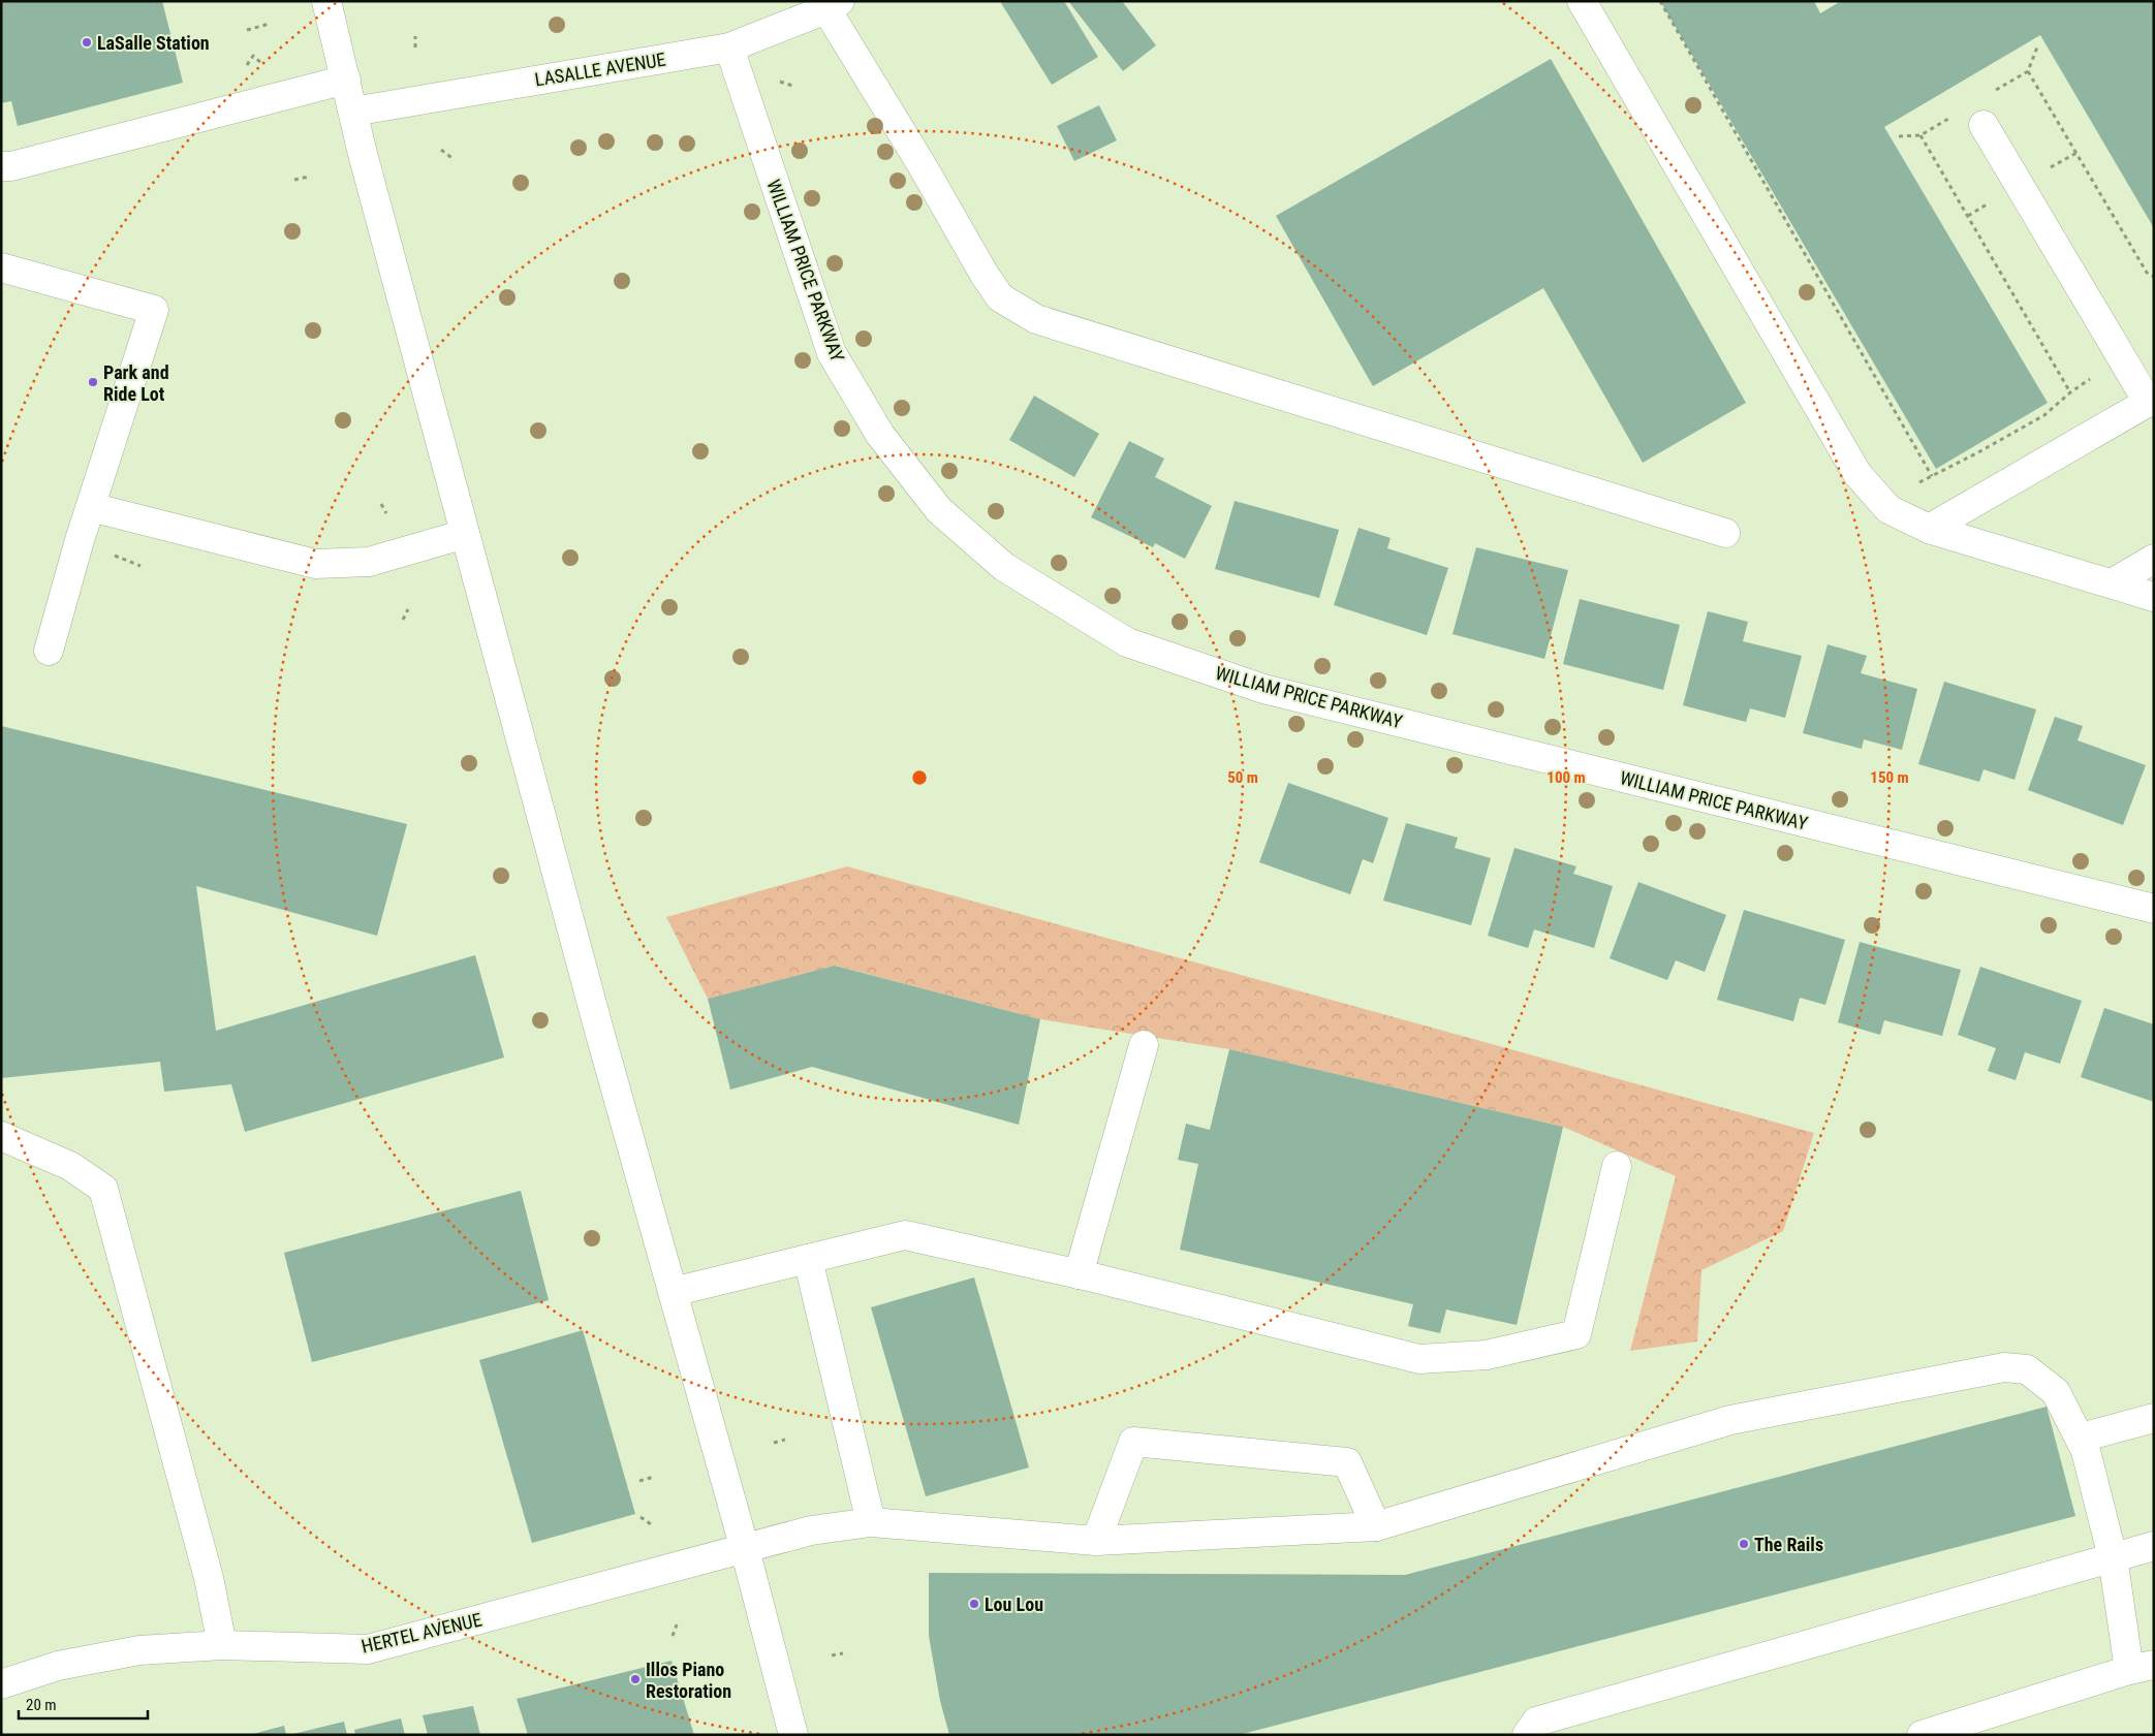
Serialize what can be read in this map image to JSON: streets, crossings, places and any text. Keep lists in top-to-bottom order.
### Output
{
  "streets": {
    "street": ["LASALLE AVENUE", "WILLIAM PRICE PARKWAY", "HERTEL AVENUE"]
  },
  "crossings": [
    ["LASALLE AVENUE", "WILLIAM PRICE PARKWAY"]
  ],
  "places": [
    "LaSalle Station",
    "Park and Ride Lot",
    "The Rails",
    "Lou Lou",
    "Illos Piano Restoration"
  ],
  "scale_bar": "20 m",
  "rings": ["50 m", "100 m", "150 m"]
}
